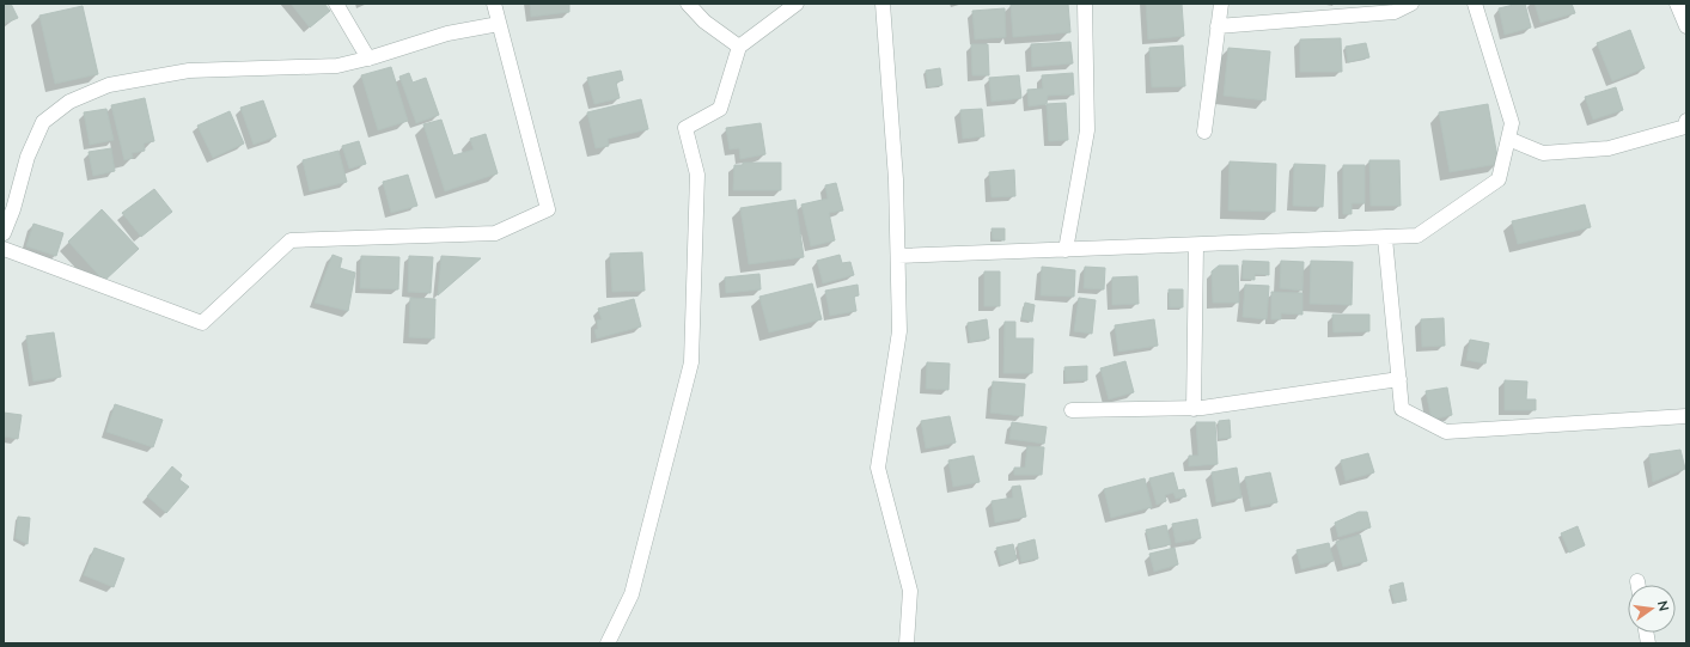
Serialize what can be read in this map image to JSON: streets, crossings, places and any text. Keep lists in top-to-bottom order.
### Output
{
  "north": "right"
}
